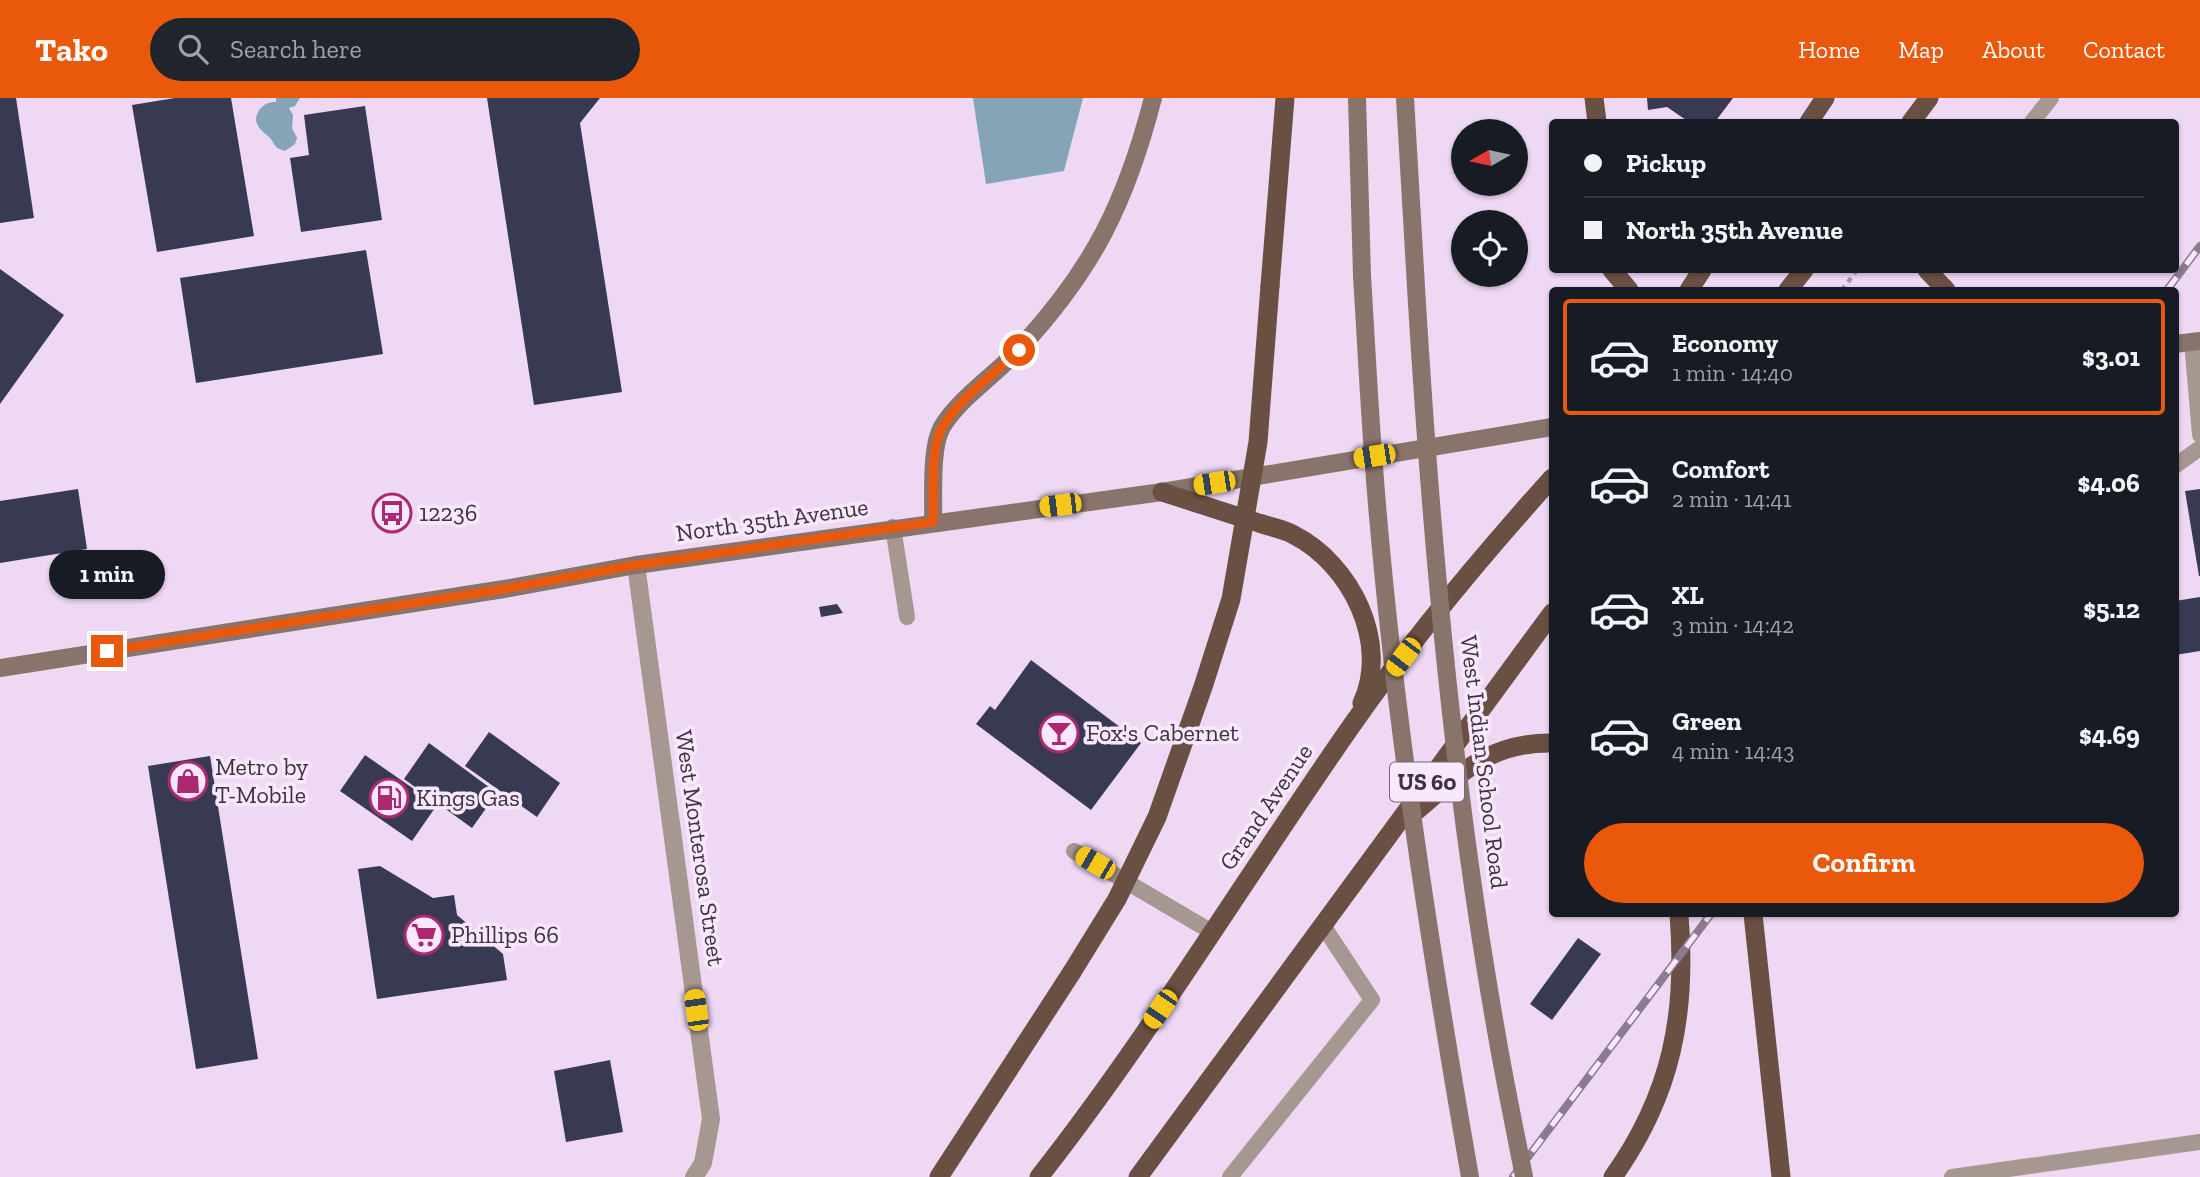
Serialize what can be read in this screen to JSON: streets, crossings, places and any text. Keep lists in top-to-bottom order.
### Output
{
  "streets": {
    "highway": ["US 60", "Grand Avenue"],
    "main road": ["North 35th Avenue", "West Indian School Road"],
    "street": ["West Monterosa Street"]
  },
  "crossings": [
    ["North 35th Avenue", "West Monterosa Street"]
  ],
  "places": {
    "bus stop": ["12236"],
    "bar": ["Fox's Cabernet"],
    "shop": ["Metro by T-Mobile"],
    "fuel station": ["Kings Gas"],
    "supermarket": ["Phillips 66"]
  },
  "north": "left",
  "page": {
    "header": "Tako",
    "search": "Search here",
    "nav": [
      "Home",
      "Map",
      "About",
      "Contact"
    ],
    "banner": ["Pickup", "North 35th Avenue"],
    "list": [
      {
        "name": "Economy",
        "note": "1 min · 14:40",
        "value": "$3.01"
      },
      {
        "name": "Comfort",
        "note": "2 min · 14:41",
        "value": "$4.06"
      },
      {
        "name": "XL",
        "note": "3 min · 14:42",
        "value": "$5.12"
      },
      {
        "name": "Green",
        "note": "4 min · 14:43",
        "value": "$4.69"
      }
    ],
    "bubble": "1 min",
    "buttons": "Confirm"
  }
}
